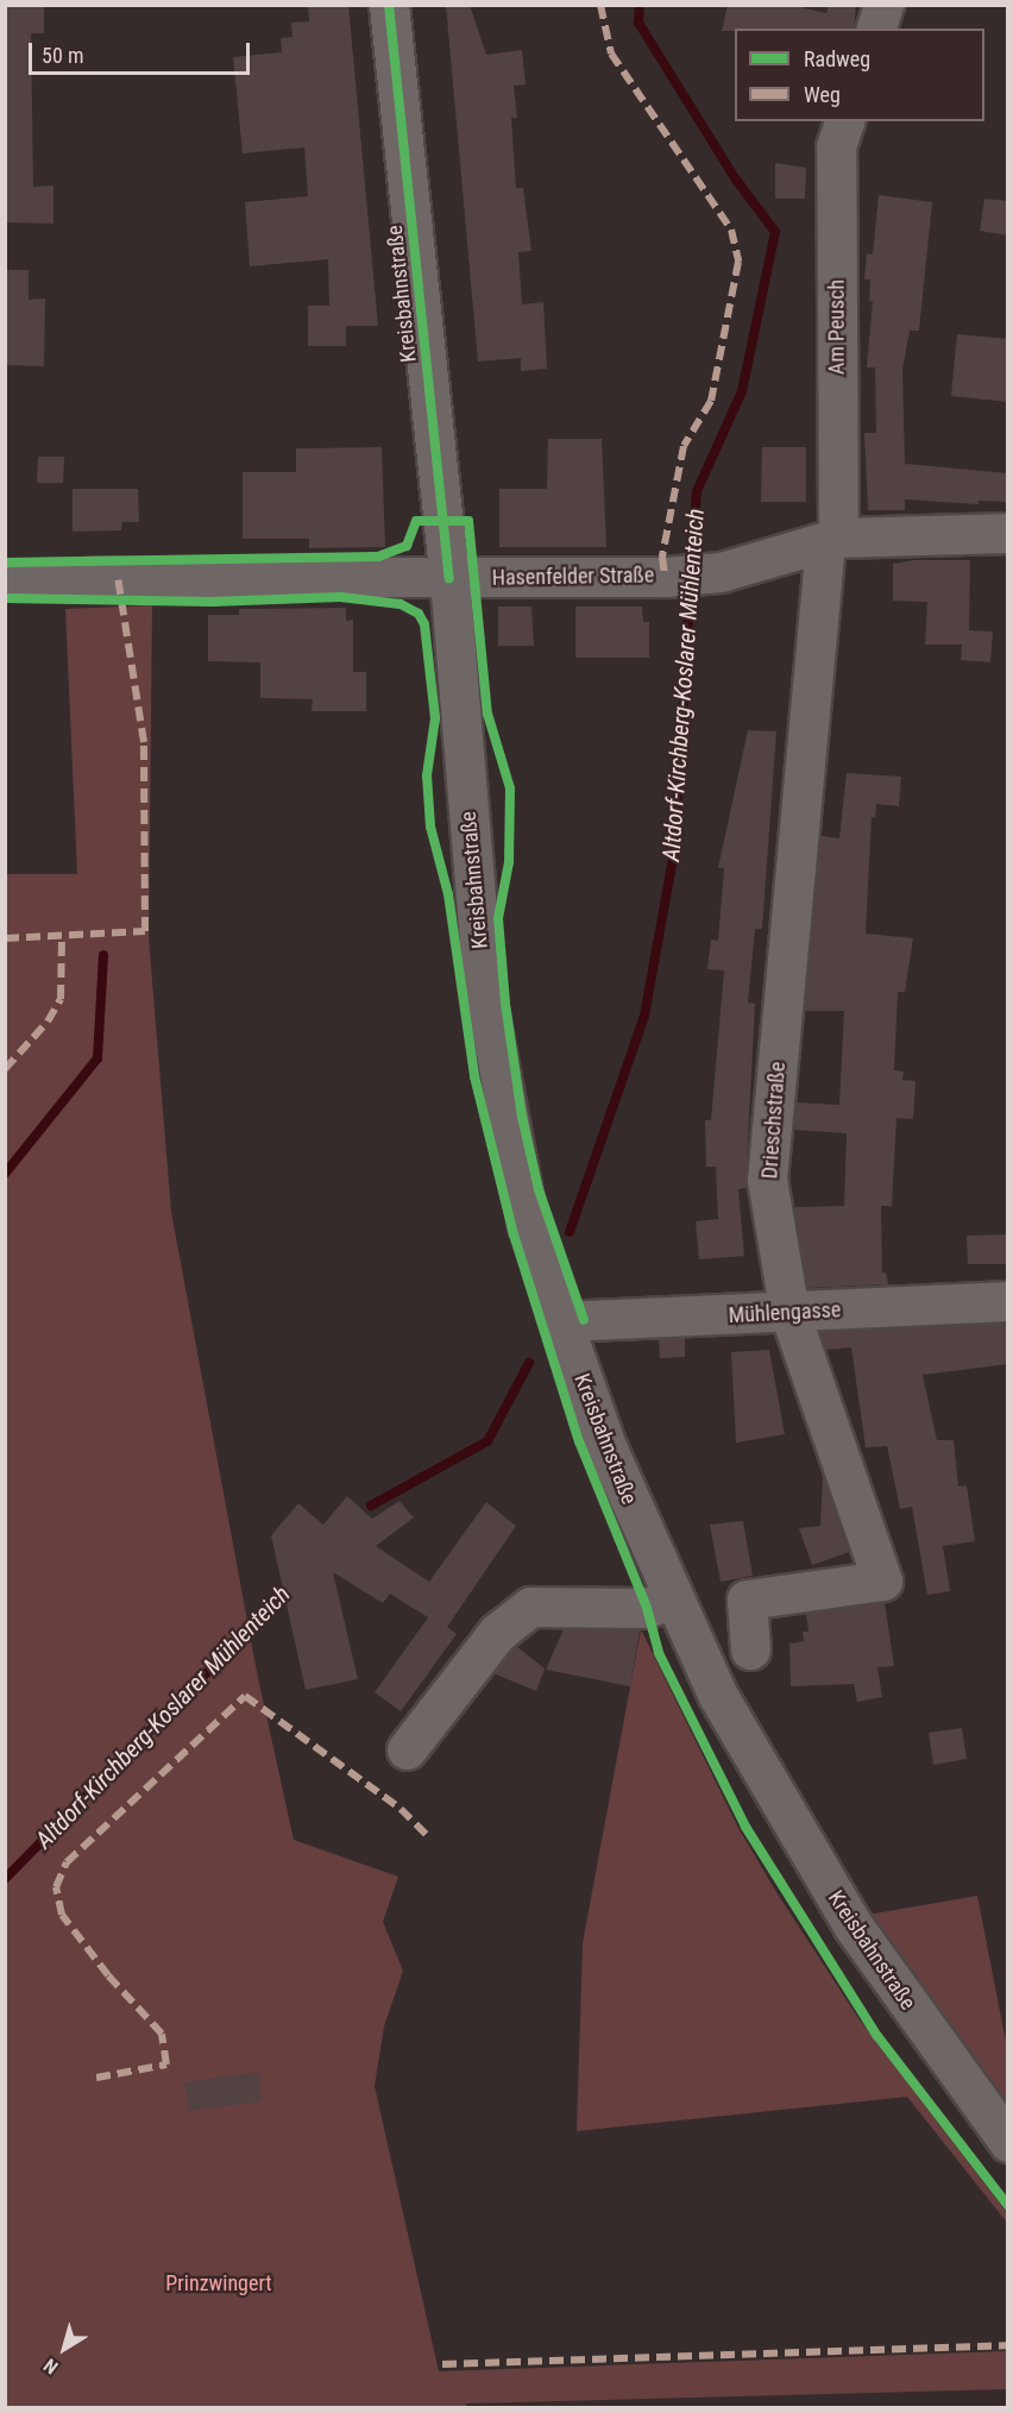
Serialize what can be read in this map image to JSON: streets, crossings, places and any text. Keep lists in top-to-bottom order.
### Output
{
  "streets": {
    "street": [
      "Kreisbahnstraße",
      "Am Peusch",
      "Hasenfelder Straße",
      "Drieschstraße",
      "Mühlengasse"
    ]
  },
  "crossings": [
    ["Kreisbahnstraße", "Hasenfelder Straße"],
    ["Kreisbahnstraße", "Mühlengasse"],
    ["Am Peusch", "Hasenfelder Straße"],
    ["Am Peusch", "Drieschstraße"],
    ["Hasenfelder Straße", "Drieschstraße"],
    ["Drieschstraße", "Mühlengasse"]
  ],
  "water": ["Altdorf-Kirchberg-Koslarer Mühlenteich"],
  "parks": ["Prinzwingert"],
  "legend": ["Radweg", "Weg"],
  "scale_bar": "50 m",
  "north": "bottom left"
}
